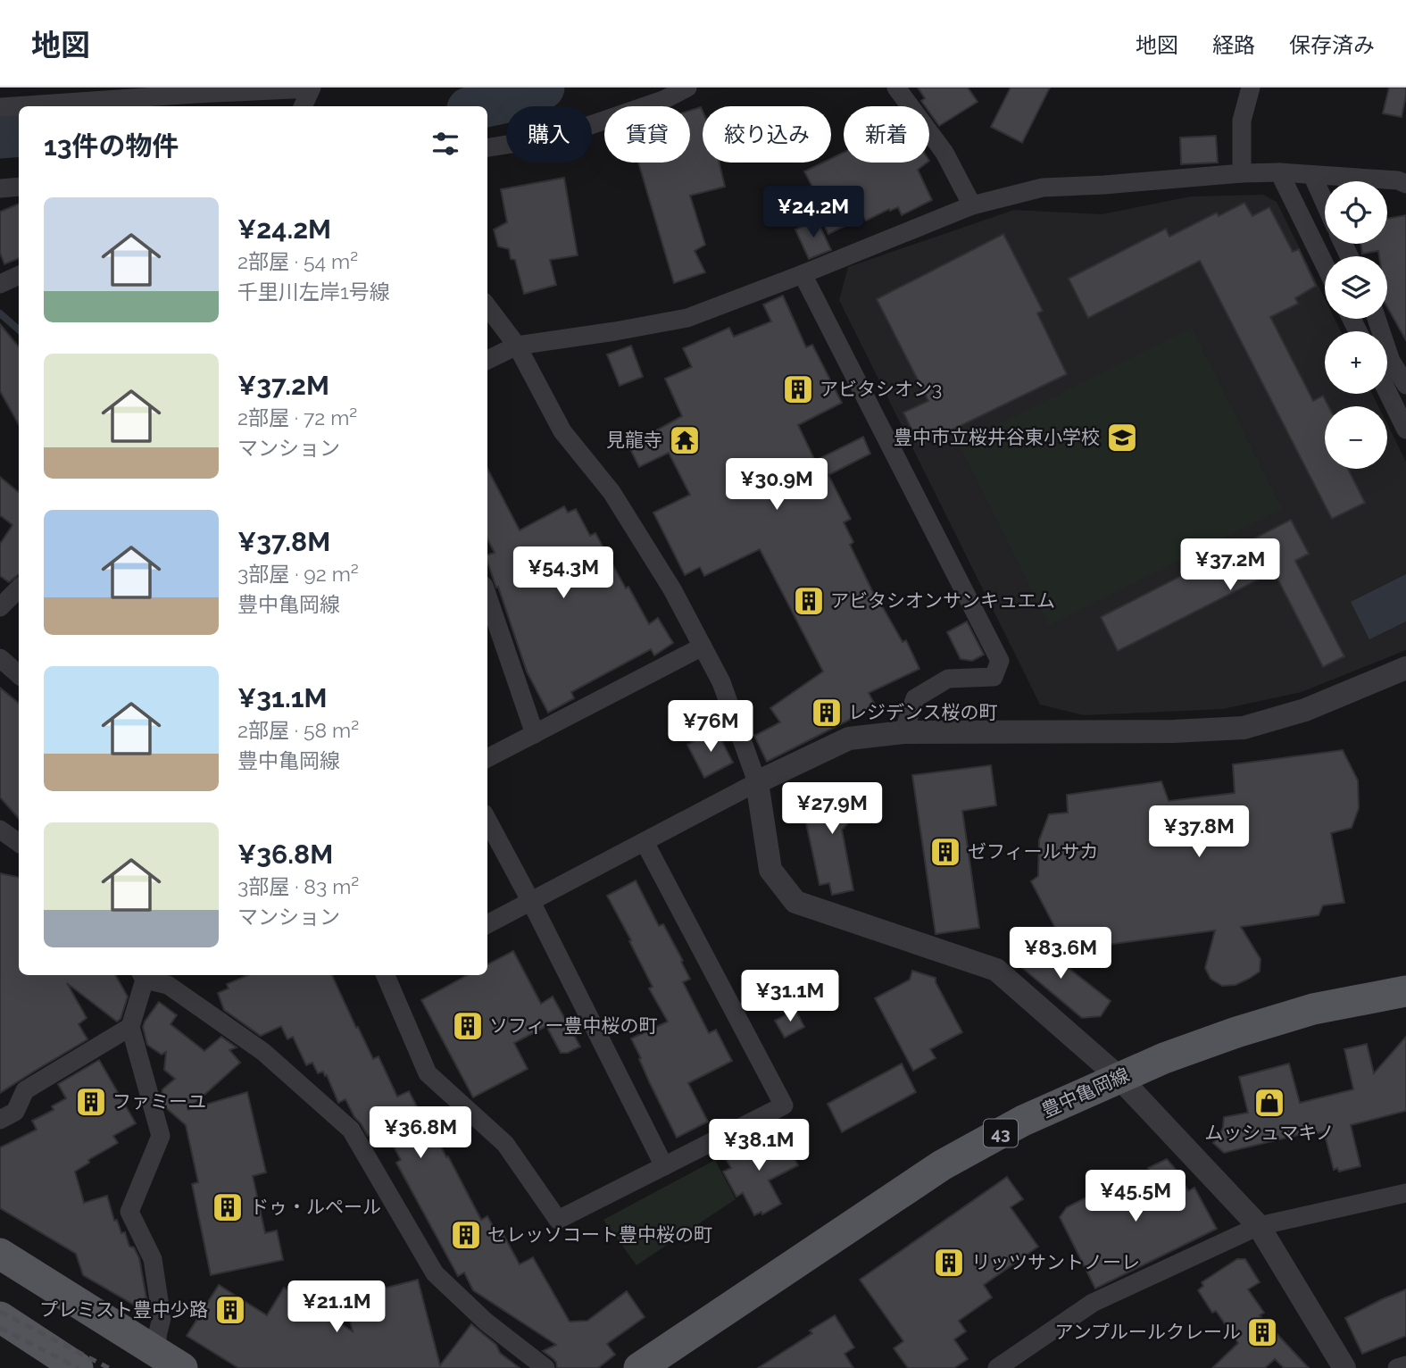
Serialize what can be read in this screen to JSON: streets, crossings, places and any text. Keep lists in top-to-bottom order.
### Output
{
  "streets": {
    "main road": ["豊中亀岡線", "43"]
  },
  "places": {
    "building": [
      "アビタシオン3",
      "アビタシオンサンキュエム",
      "レジデンス桜の町",
      "ゼフィールサカ",
      "ソフィー豊中桜の町",
      "ファミーユ",
      "ドゥ・ルペール",
      "セレッソコート豊中桜の町",
      "リッツサントノーレ",
      "プレミスト豊中少路",
      "アンプルールクレール"
    ],
    "school or university": ["豊中市立桜井谷東小学校"],
    "temple": ["見龍寺"],
    "shop": ["ムッシュマキノ"]
  },
  "page": {
    "header": "地図",
    "nav": ["地図", "経路", "保存済み"],
    "chip": [
      "購入",
      "賃貸",
      "絞り込み",
      "新着"
    ],
    "heading": "13件の物件",
    "map_buttons": ["+", "−"],
    "list": [
      {
        "name": "¥24.2M",
        "note": "2部屋 · 54 m² · 千里川左岸1号線"
      },
      {
        "name": "¥37.2M",
        "note": "2部屋 · 72 m² · マンション"
      },
      {
        "name": "¥37.8M",
        "note": "3部屋 · 92 m² · 豊中亀岡線"
      },
      {
        "name": "¥31.1M",
        "note": "2部屋 · 58 m² · 豊中亀岡線"
      },
      {
        "name": "¥36.8M",
        "note": "3部屋 · 83 m² · マンション"
      }
    ],
    "price": [
      "¥24.2M",
      "¥30.9M",
      "¥37.2M",
      "¥54.3M",
      "¥76M",
      "¥27.9M",
      "¥37.8M",
      "¥83.6M",
      "¥31.1M",
      "¥36.8M",
      "¥38.1M",
      "¥45.5M",
      "¥21.1M"
    ]
  }
}
